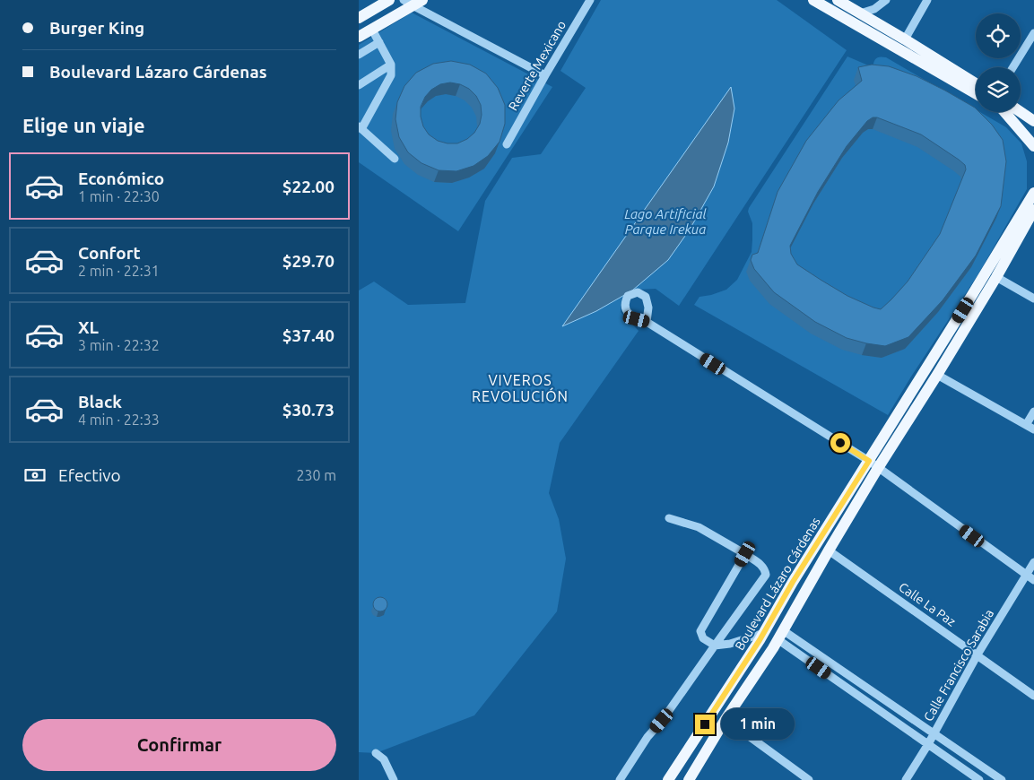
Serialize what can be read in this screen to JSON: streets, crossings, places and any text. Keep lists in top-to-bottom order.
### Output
{
  "streets": {
    "main road": ["Boulevard Lázaro Cárdenas"],
    "street": ["Reverte Mexicano", "Calle La Paz", "Calle Francisco Sarabia"]
  },
  "crossings": [
    ["Boulevard Lázaro Cárdenas", "Calle La Paz"],
    ["Calle La Paz", "Calle Francisco Sarabia"]
  ],
  "districts": ["VIVEROS REVOLUCIÓN"],
  "water": ["Lago Artificial Parque Irekua"],
  "page": {
    "banner": ["Burger King", "Boulevard Lázaro Cárdenas"],
    "heading": "Elige un viaje",
    "list": [
      {
        "name": "Económico",
        "note": "1 min · 22:30",
        "value": "$22.00"
      },
      {
        "name": "Confort",
        "note": "2 min · 22:31",
        "value": "$29.70"
      },
      {
        "name": "XL",
        "note": "3 min · 22:32",
        "value": "$37.40"
      },
      {
        "name": "Black",
        "note": "4 min · 22:33",
        "value": "$30.73"
      }
    ],
    "pay": ["Efectivo", "230 m"],
    "bubble": "1 min",
    "buttons": "Confirmar"
  }
}
